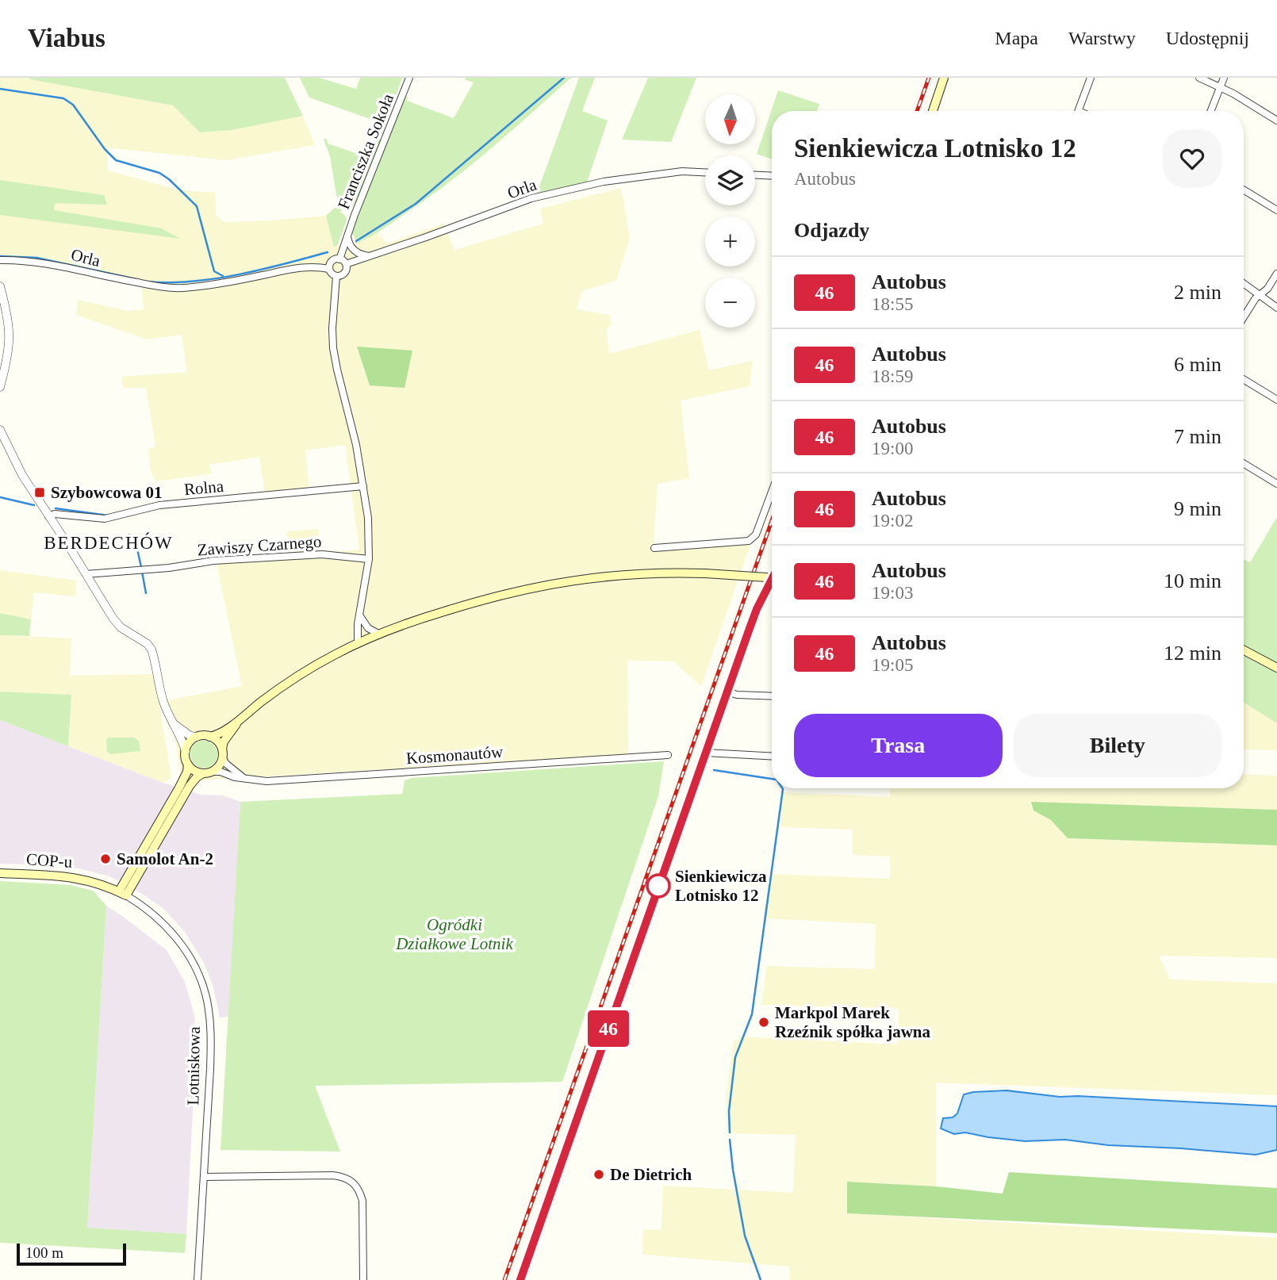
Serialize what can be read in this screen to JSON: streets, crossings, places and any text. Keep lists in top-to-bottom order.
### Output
{
  "streets": {
    "main road": ["COP-u"],
    "street": [
      "Franciszka Sokoła",
      "Orla",
      "Rolna",
      "Zawiszy Czarnego",
      "Kosmonautów",
      "Lotniskowa"
    ]
  },
  "crossings": [
    ["Franciszka Sokoła", "Orla"],
    ["COP-u", "Lotniskowa"]
  ],
  "districts": ["BERDECHÓW"],
  "parks": ["Ogródki Działkowe Lotnik"],
  "places": {
    "transit": ["Szybowcowa 01"],
    "other": [
      "Samolot An-2",
      "Sienkiewicza Lotnisko 12",
      "Markpol Marek Rzeźnik spółka jawna",
      "De Dietrich"
    ]
  },
  "lines": ["bus line 46"],
  "scale_bar": "100 m",
  "north": "bottom",
  "page": {
    "header": "Viabus",
    "nav": ["Mapa", "Warstwy", "Udostępnij"],
    "on_map": "46",
    "map_buttons": ["+", "−"],
    "heading": [
      ["Sienkiewicza Lotnisko 12", "Autobus"],
      "Odjazdy"
    ],
    "list": [
      {
        "mark": "46",
        "name": "Autobus",
        "note": "18:55",
        "value": "2 min"
      },
      {
        "mark": "46",
        "name": "Autobus",
        "note": "18:59",
        "value": "6 min"
      },
      {
        "mark": "46",
        "name": "Autobus",
        "note": "19:00",
        "value": "7 min"
      },
      {
        "mark": "46",
        "name": "Autobus",
        "note": "19:02",
        "value": "9 min"
      },
      {
        "mark": "46",
        "name": "Autobus",
        "note": "19:03",
        "value": "10 min"
      },
      {
        "mark": "46",
        "name": "Autobus",
        "note": "19:05",
        "value": "12 min"
      }
    ],
    "buttons": ["Trasa", "Bilety"],
    "scale": "100 m"
  }
}
